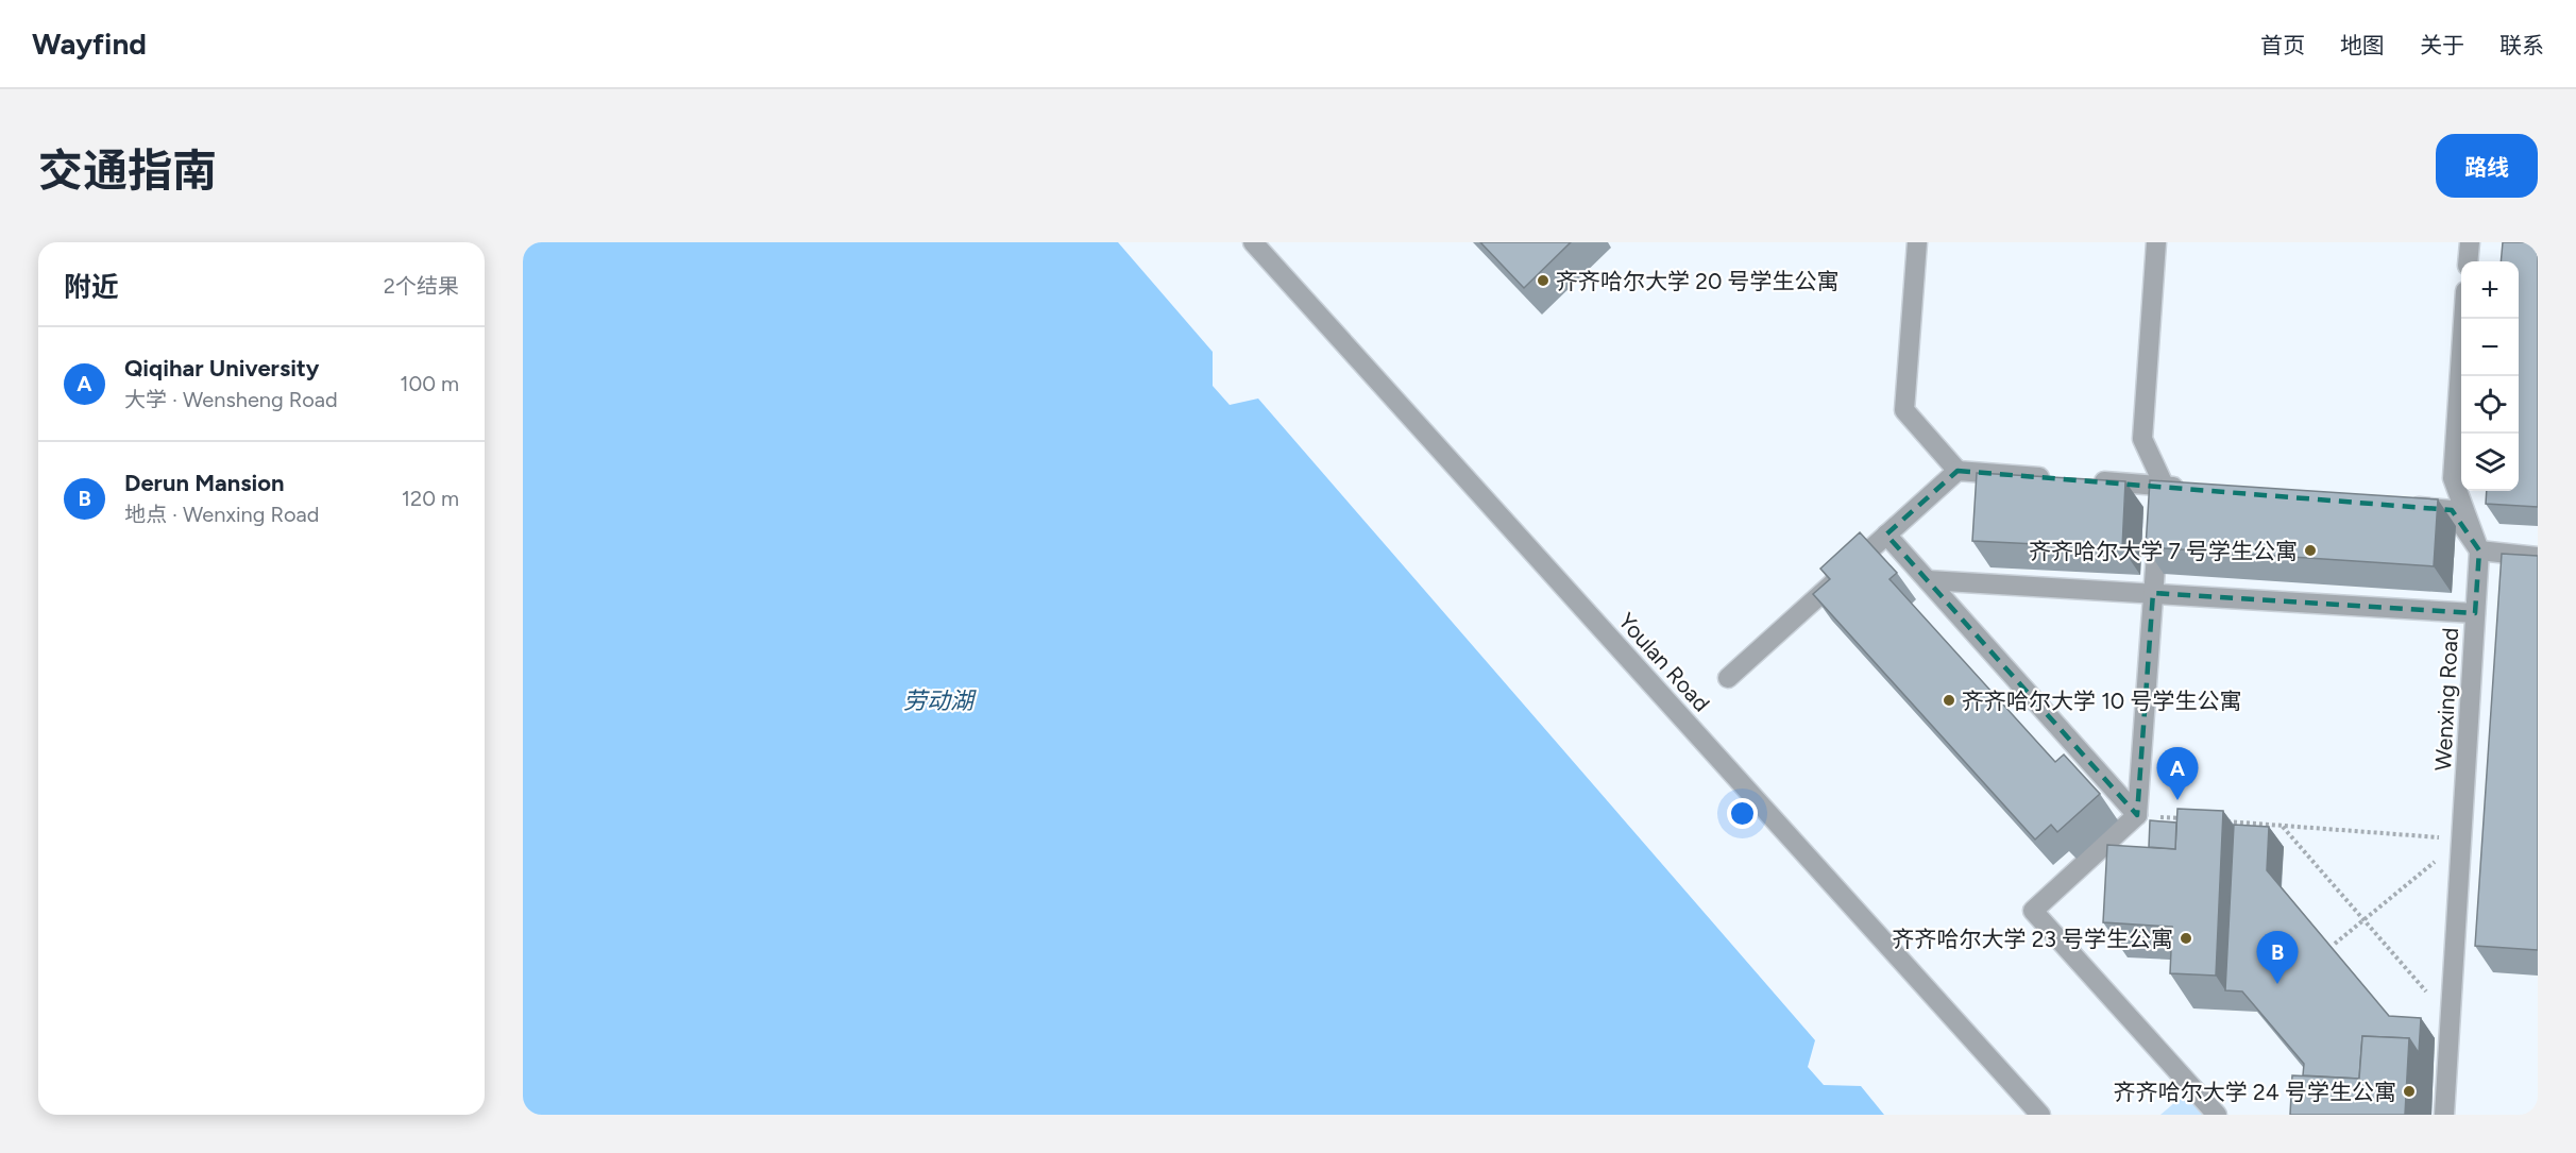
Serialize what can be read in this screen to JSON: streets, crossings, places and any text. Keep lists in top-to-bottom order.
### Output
{
  "streets": {
    "street": ["Youlan Road", "Wenxing Road"]
  },
  "water": ["劳动湖"],
  "places": [
    "齐齐哈尔大学 20 号学生公寓",
    "齐齐哈尔大学 7 号学生公寓",
    "齐齐哈尔大学 10 号学生公寓",
    "齐齐哈尔大学 23 号学生公寓",
    "齐齐哈尔大学 24 号学生公寓"
  ],
  "page": {
    "header": "Wayfind",
    "nav": [
      "首页",
      "地图",
      "关于",
      "联系"
    ],
    "title": "交通指南",
    "buttons": "路线",
    "heading": ["附近", "2个结果"],
    "map_buttons": ["+", "−"],
    "list": [
      {
        "mark": "A",
        "name": "Qiqihar University",
        "note": "大学 · Wensheng Road",
        "value": "100 m"
      },
      {
        "mark": "B",
        "name": "Derun Mansion",
        "note": "地点 · Wenxing Road",
        "value": "120 m"
      }
    ],
    "pins": ["A", "B"]
  }
}
